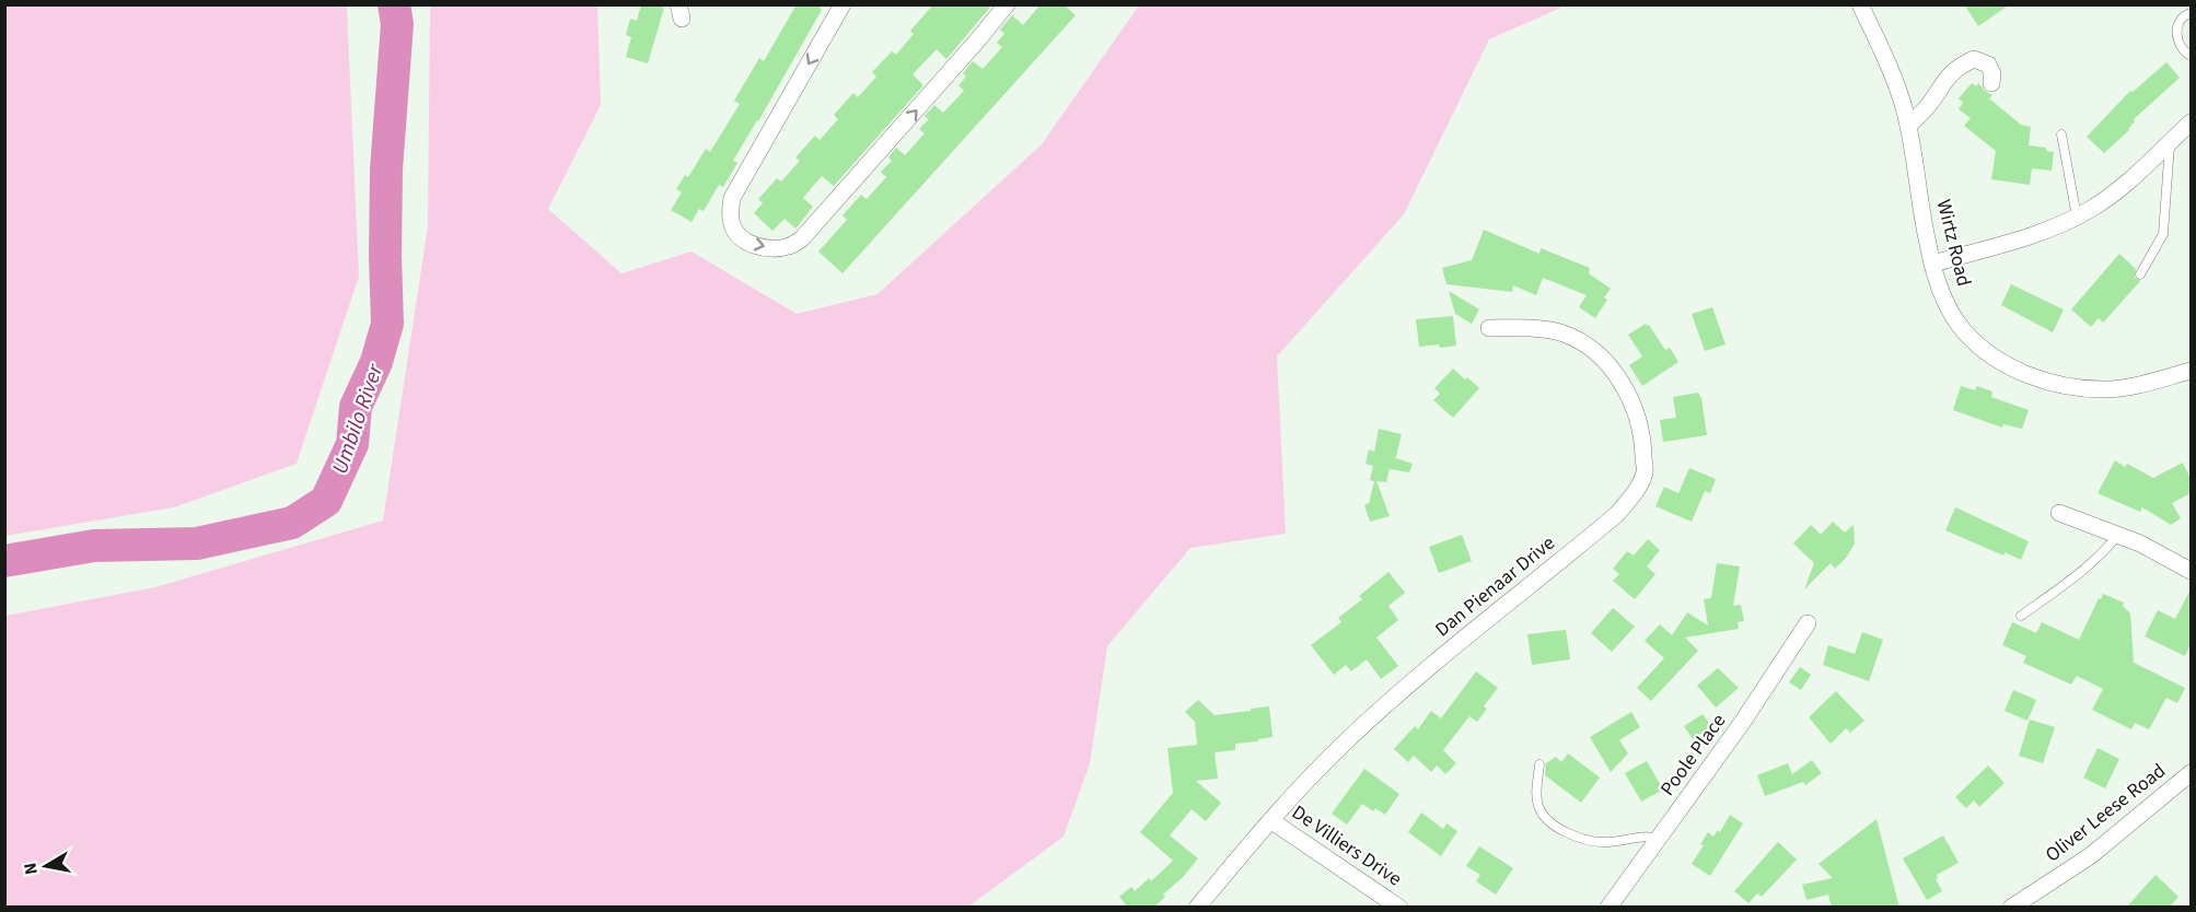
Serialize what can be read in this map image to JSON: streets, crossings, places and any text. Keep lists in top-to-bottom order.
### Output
{
  "streets": {
    "street": [
      "Wirtz Road",
      "Dan Pienaar Drive",
      "Poole Place",
      "Oliver Leese Road",
      "De Villiers Drive"
    ]
  },
  "crossings": [
    ["Dan Pienaar Drive", "De Villiers Drive"]
  ],
  "water": ["Umbilo River"],
  "north": "left"
}
